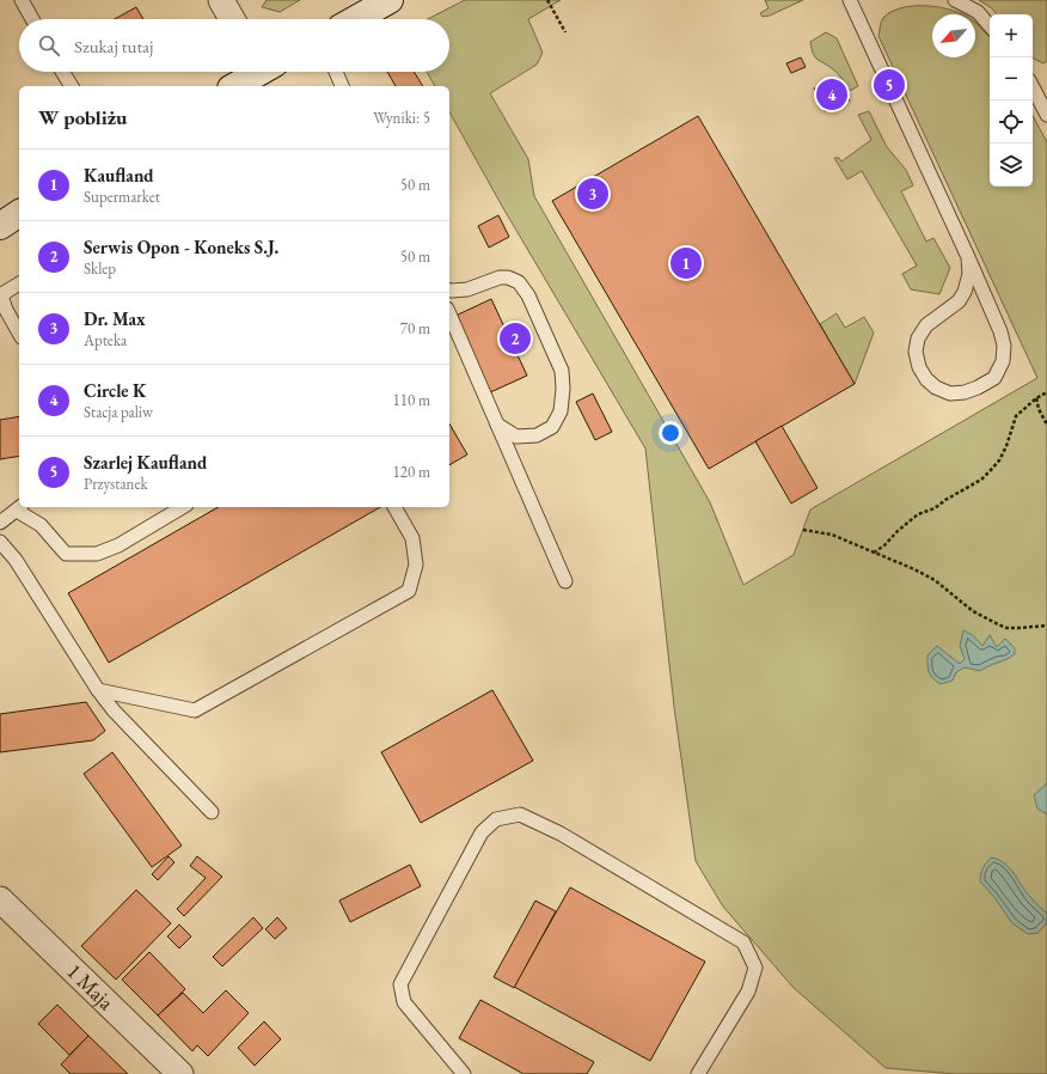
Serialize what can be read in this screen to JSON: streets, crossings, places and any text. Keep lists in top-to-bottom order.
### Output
{
  "streets": {
    "street": ["1 Maja"]
  },
  "north": "bottom left",
  "page": {
    "map_buttons": ["+", "−"],
    "search": "Szukaj tutaj",
    "pins": [
      "5",
      "4",
      "3",
      "1",
      "2"
    ],
    "heading": ["W pobliżu", "Wyniki: 5"],
    "list": [
      {
        "mark": "1",
        "name": "Kaufland",
        "note": "Supermarket",
        "value": "50 m"
      },
      {
        "mark": "2",
        "name": "Serwis Opon - Koneks S.J.",
        "note": "Sklep",
        "value": "50 m"
      },
      {
        "mark": "3",
        "name": "Dr. Max",
        "note": "Apteka",
        "value": "70 m"
      },
      {
        "mark": "4",
        "name": "Circle K",
        "note": "Stacja paliw",
        "value": "110 m"
      },
      {
        "mark": "5",
        "name": "Szarlej Kaufland",
        "note": "Przystanek",
        "value": "120 m"
      }
    ]
  }
}
